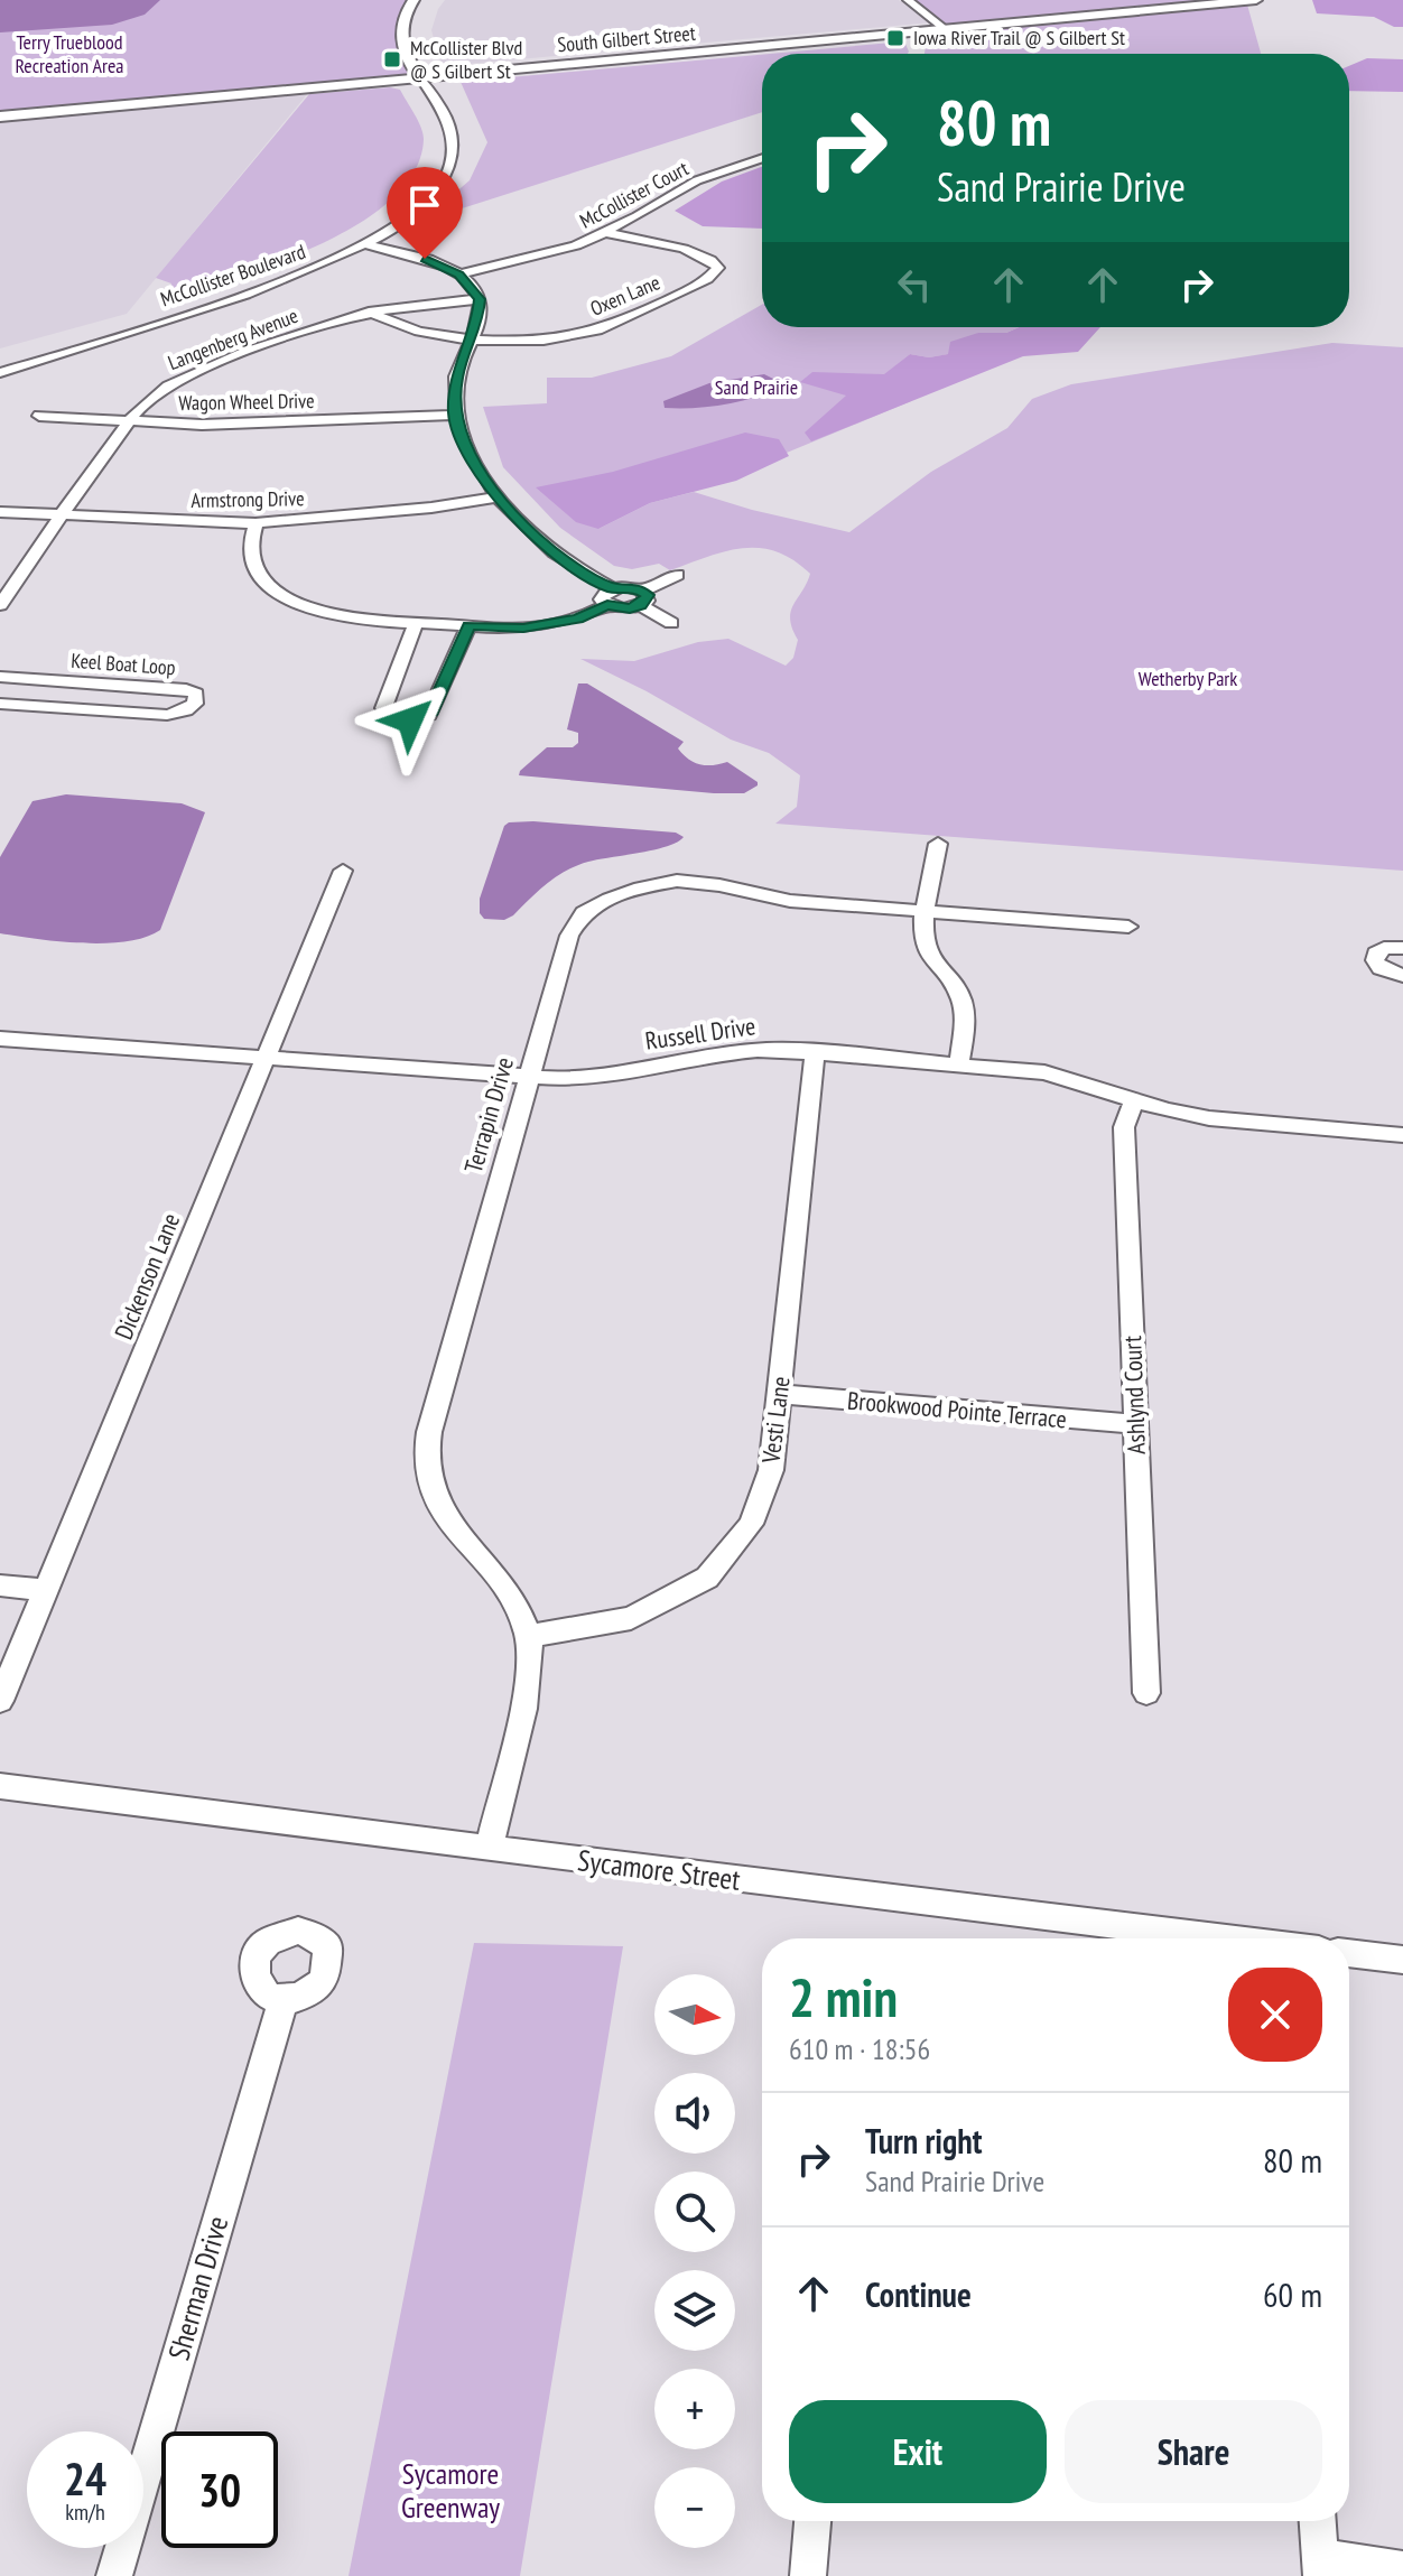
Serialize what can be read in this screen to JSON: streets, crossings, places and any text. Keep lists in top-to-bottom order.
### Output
{
  "streets": {
    "main road": ["South Gilbert Street", "McCollister Boulevard"],
    "street": [
      "McCollister Court",
      "Oxen Lane",
      "Langenberg Avenue",
      "Wagon Wheel Drive",
      "Armstrong Drive",
      "Keel Boat Loop",
      "Russell Drive",
      "Terrapin Drive",
      "Dickenson Lane",
      "Ashlynd Court",
      "Brookwood Pointe Terrace",
      "Vesti Lane",
      "Sycamore Street",
      "Sherman Drive"
    ]
  },
  "crossings": [
    ["South Gilbert Street", "McCollister Boulevard"],
    ["McCollister Court", "Oxen Lane"],
    ["Oxen Lane", "Langenberg Avenue"],
    ["Langenberg Avenue", "Wagon Wheel Drive"],
    ["Langenberg Avenue", "Armstrong Drive"],
    ["Russell Drive", "Terrapin Drive"],
    ["Russell Drive", "Dickenson Lane"],
    ["Russell Drive", "Ashlynd Court"],
    ["Russell Drive", "Vesti Lane"],
    ["Terrapin Drive", "Vesti Lane"],
    ["Terrapin Drive", "Sycamore Street"],
    ["Ashlynd Court", "Brookwood Pointe Terrace"],
    ["Brookwood Pointe Terrace", "Vesti Lane"]
  ],
  "parks": [
    "Terry Trueblood Recreation Area",
    "Sand Prairie",
    "Wetherby Park",
    "Sycamore Greenway"
  ],
  "places": {
    "transit": ["Iowa River Trail @ S Gilbert St", "McCollister Blvd @ S Gilbert St"]
  },
  "north": "right",
  "page": {
    "turn": ["80 m", "Sand Prairie Drive"],
    "heading": ["2 min", "610 m · 18:56"],
    "map_buttons": ["+", "−"],
    "list": [
      {
        "name": "Turn right",
        "note": "Sand Prairie Drive",
        "value": "80 m"
      },
      {
        "name": "Continue",
        "value": "60 m"
      }
    ],
    "buttons": ["Exit", "Share"],
    "speed": "24 km/h",
    "limit": "30"
  }
}
